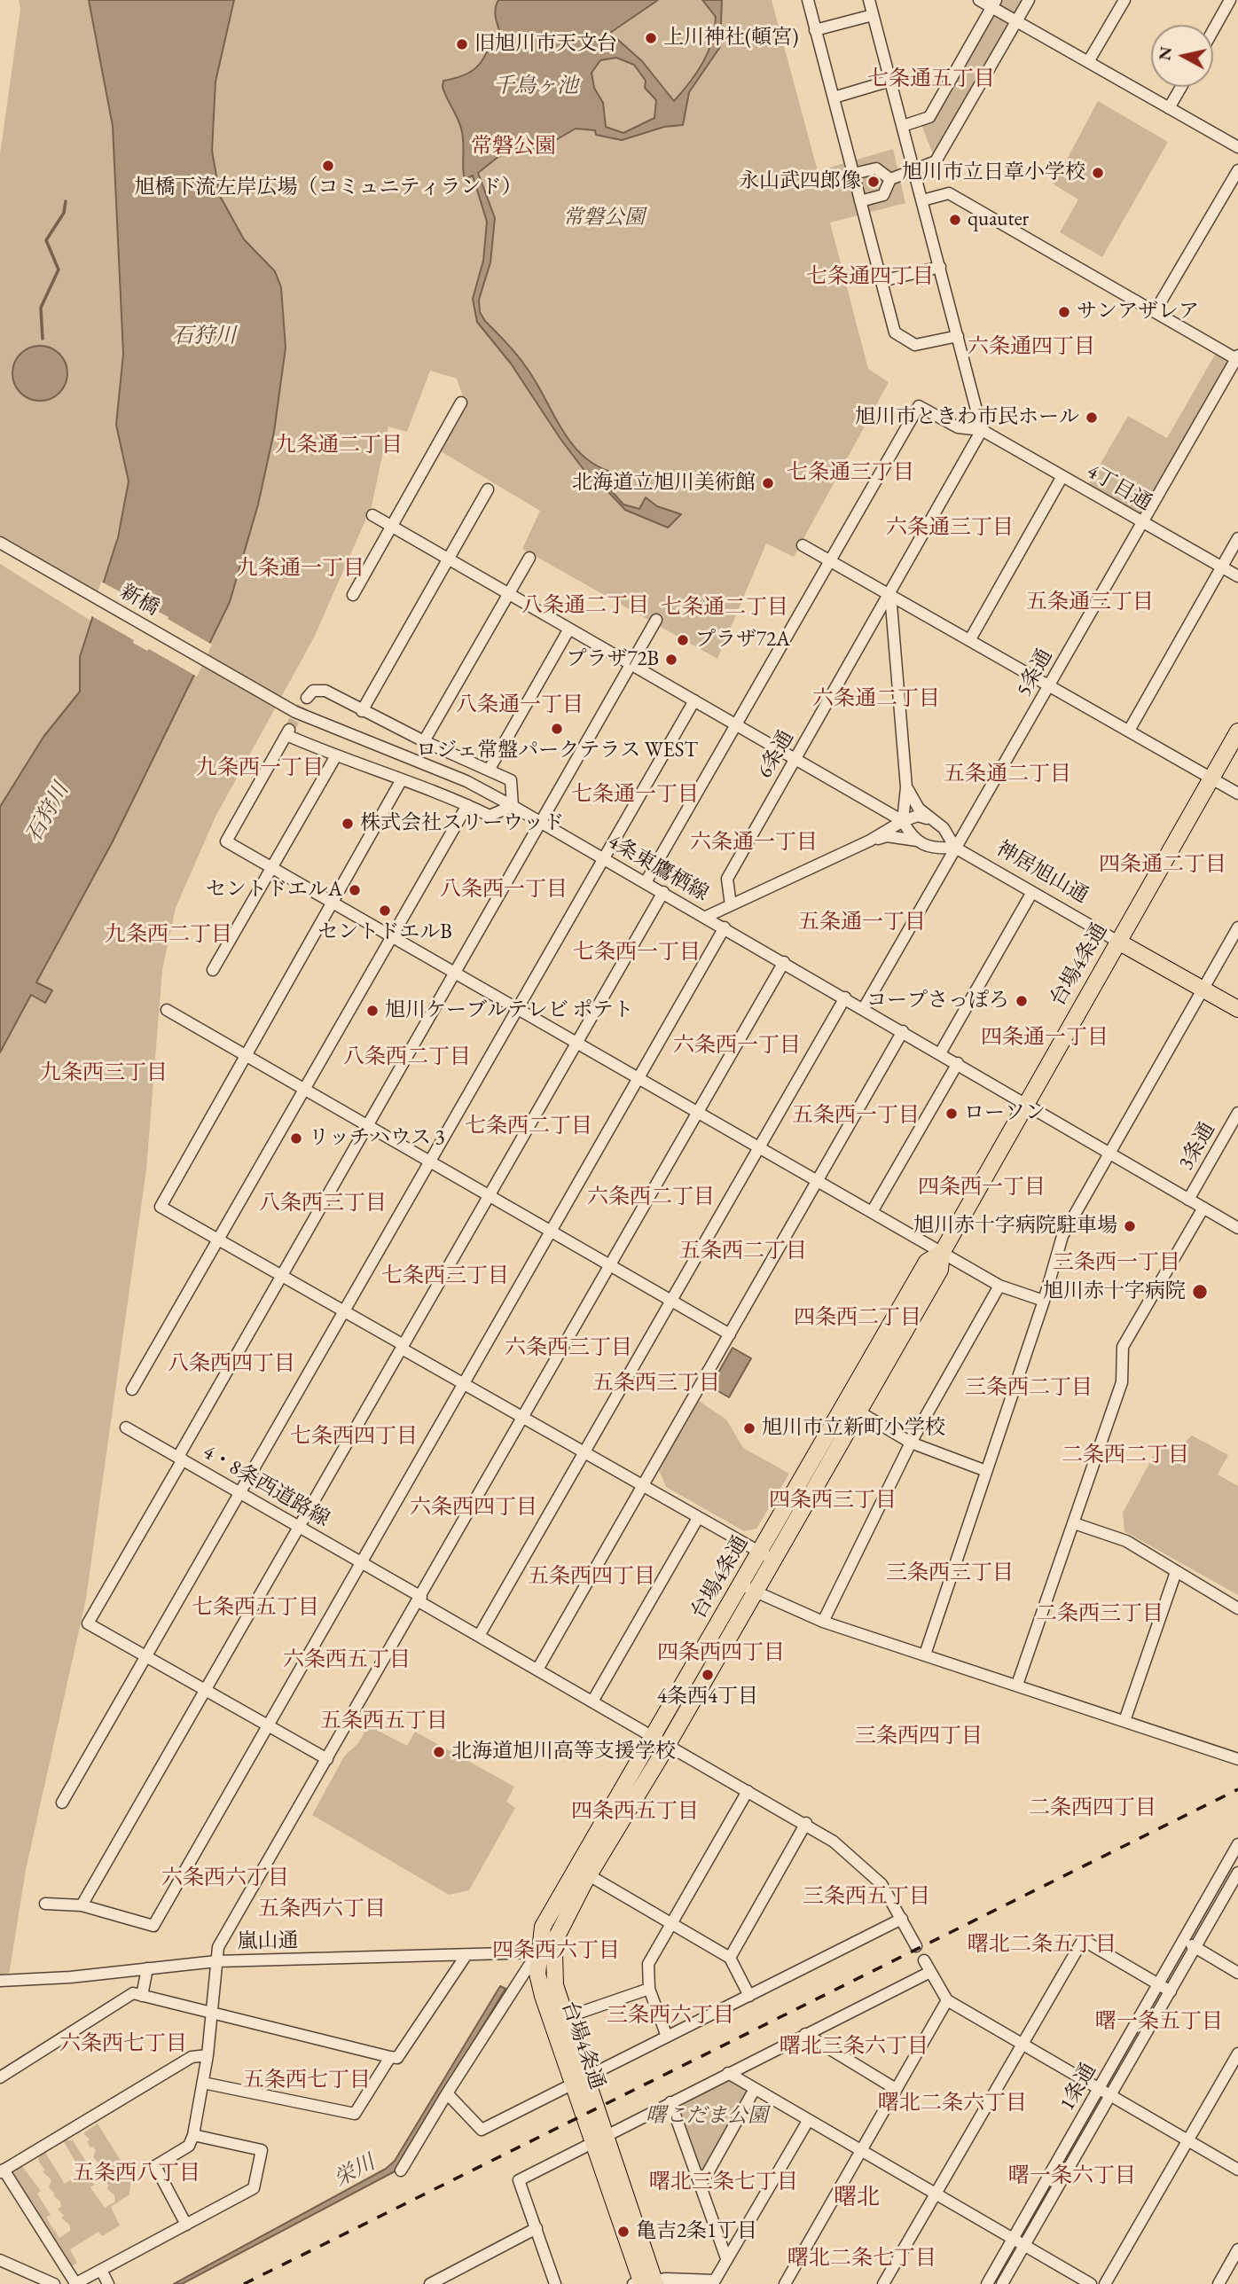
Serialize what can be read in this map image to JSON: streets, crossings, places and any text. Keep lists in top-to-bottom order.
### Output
{
  "streets": {
    "highway": ["神居旭山通", "台場4条通"],
    "street": [
      "4丁目通",
      "新橋",
      "5条通",
      "6条通",
      "4条東鷹栖線",
      "3条通",
      "4・8条西道路線",
      "嵐山通",
      "1条通"
    ]
  },
  "crossings": [
    ["4丁目通", "5条通"],
    ["新橋", "4条東鷹栖線"],
    ["5条通", "4条東鷹栖線"],
    ["5条通", "神居旭山通"],
    ["6条通", "神居旭山通"],
    ["4条東鷹栖線", "台場4条通"],
    ["4条東鷹栖線", "3条通"],
    ["4条東鷹栖線", "4・8条西道路線"],
    ["神居旭山通", "台場4条通"],
    ["台場4条通", "4・8条西道路線"],
    ["台場4条通", "嵐山通"]
  ],
  "districts": [
    "七条通五丁目",
    "常磐公園",
    "七条通四丁目",
    "六条通四丁目",
    "九条通二丁目",
    "七条通三丁目",
    "六条通三丁目",
    "九条通一丁目",
    "五条通三丁目",
    "八条通二丁目",
    "七条通二丁目",
    "六条通二丁目",
    "八条通一丁目",
    "九条西一丁目",
    "五条通二丁目",
    "七条通一丁目",
    "六条通一丁目",
    "四条通二丁目",
    "八条西一丁目",
    "五条通一丁目",
    "九条西二丁目",
    "七条西一丁目",
    "四条通一丁目",
    "六条西一丁目",
    "八条西二丁目",
    "九条西三丁目",
    "五条西一丁目",
    "七条西二丁目",
    "四条西一丁目",
    "六条西二丁目",
    "八条西三丁目",
    "五条西二丁目",
    "三条西一丁目",
    "七条西三丁目",
    "四条西二丁目",
    "六条西三丁目",
    "八条西四丁目",
    "五条西三丁目",
    "三条西二丁目",
    "七条西四丁目",
    "二条西二丁目",
    "四条西三丁目",
    "六条西四丁目",
    "三条西三丁目",
    "五条西四丁目",
    "七条西五丁目",
    "二条西三丁目",
    "四条西四丁目",
    "六条西五丁目",
    "五条西五丁目",
    "三条西四丁目",
    "二条西四丁目",
    "四条西五丁目",
    "六条西六丁目",
    "三条西五丁目",
    "五条西六丁目",
    "曙北二条五丁目",
    "四条西六丁目",
    "三条西六丁目",
    "曙一条五丁目",
    "六条西七丁目",
    "曙北三条六丁目",
    "五条西七丁目",
    "曙北二条六丁目",
    "五条西八丁目",
    "曙一条六丁目",
    "曙北三条七丁目",
    "曙北",
    "曙北二条七丁目"
  ],
  "water": ["千鳥ヶ池", "石狩川", "栄川"],
  "parks": ["常磐公園", "曙こだま公園"],
  "places": [
    "上川神社(頓宮)",
    "旧旭川市天文台",
    "旭橋下流左岸広場（コミュニティランド）",
    "旭川市立日章小学校",
    "永山武四郎像",
    "quauter",
    "サンアザレア",
    "旭川市ときわ市民ホール",
    "北海道立旭川美術館",
    "プラザ72A",
    "プラザ72B",
    "ロジェ常盤パークテラス WEST",
    "株式会社スリーウッド",
    "セントドエルA",
    "セントドエルB",
    "コープさっぽろ",
    "旭川ケーブルテレビ ポテト",
    "ローソン",
    "リッチハウス 3",
    "旭川赤十字病院駐車場",
    "旭川赤十字病院",
    "旭川市立新町小学校",
    "4条西4丁目",
    "北海道旭川高等支援学校",
    "亀吉2条1丁目"
  ],
  "north": "left"
}
